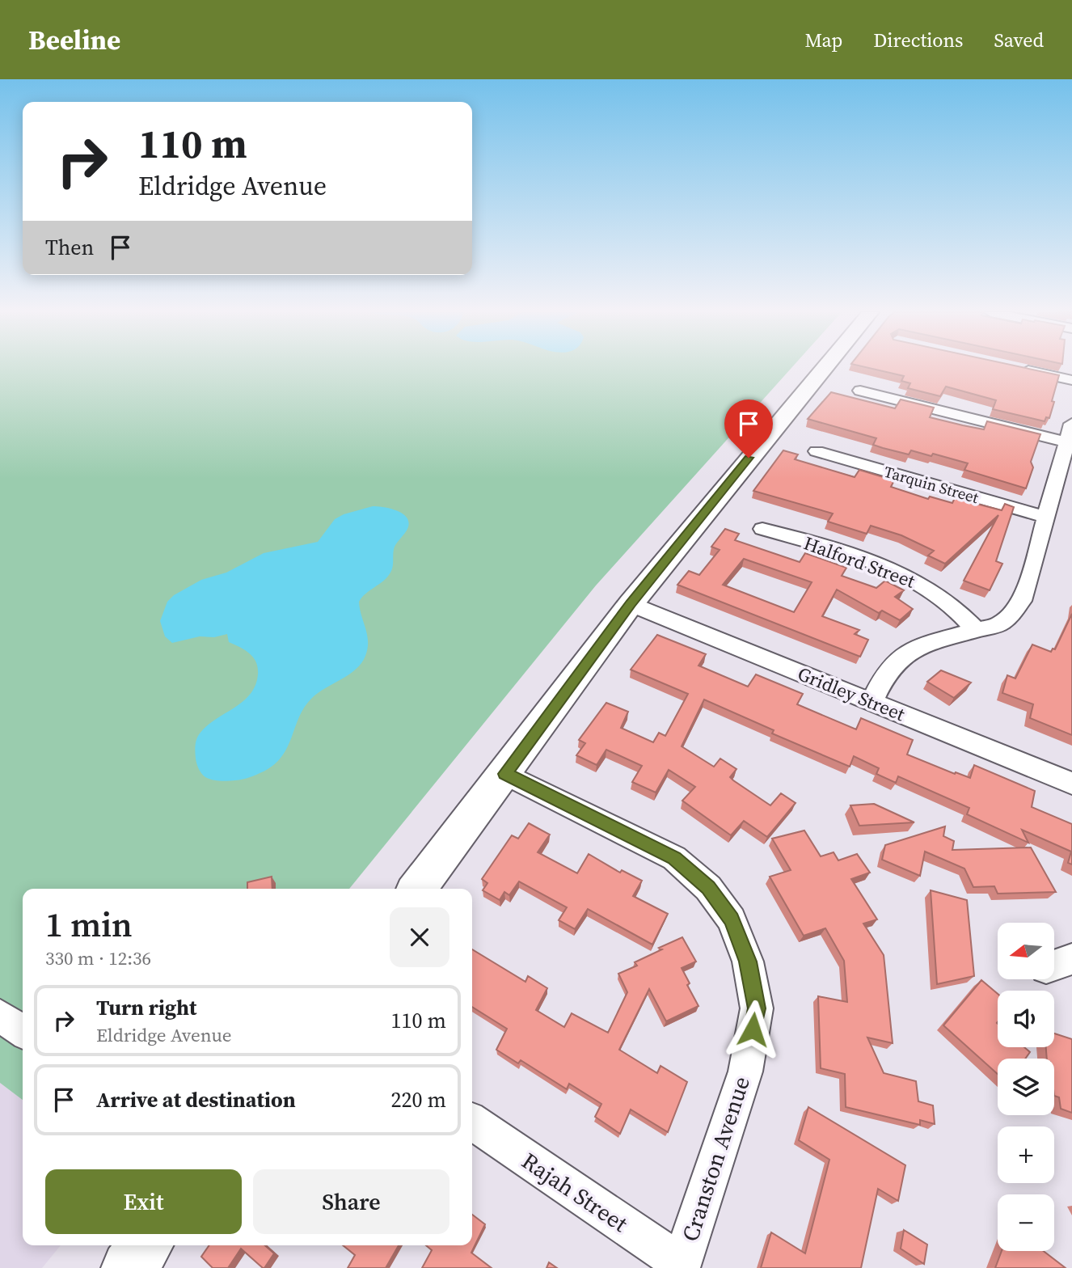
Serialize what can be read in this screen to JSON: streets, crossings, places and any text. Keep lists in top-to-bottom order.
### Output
{
  "streets": {
    "street": [
      "Tarquin Street",
      "Halford Street",
      "Gridley Street",
      "Cranston Avenue",
      "Rajah Street"
    ]
  },
  "crossings": [
    ["Cranston Avenue", "Rajah Street"]
  ],
  "north": "left",
  "page": {
    "header": "Beeline",
    "nav": ["Map", "Directions", "Saved"],
    "turn": ["110 m", "Eldridge Avenue"],
    "then": "Then",
    "heading": ["1 min", "330 m · 12:36"],
    "map_buttons": ["+", "−"],
    "list": [
      {
        "name": "Turn right",
        "note": "Eldridge Avenue",
        "value": "110 m"
      },
      {
        "name": "Arrive at destination",
        "value": "220 m"
      }
    ],
    "buttons": ["Exit", "Share"]
  }
}
